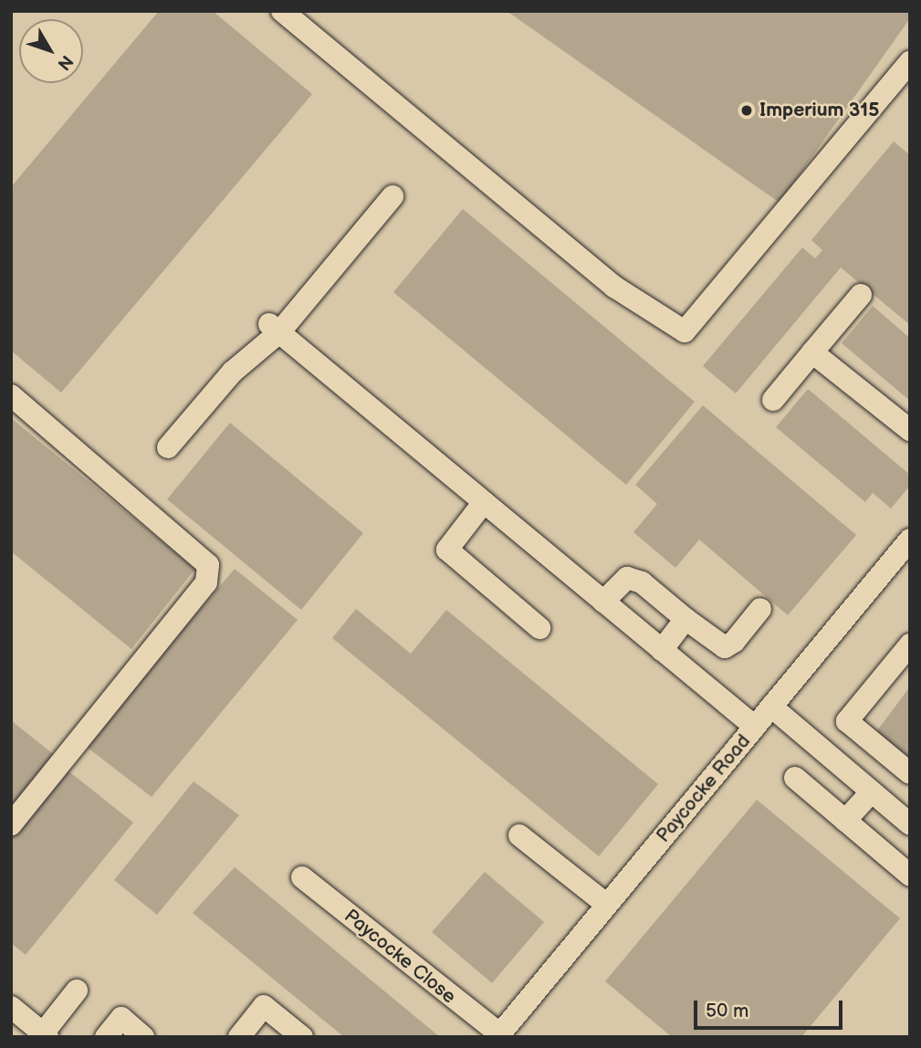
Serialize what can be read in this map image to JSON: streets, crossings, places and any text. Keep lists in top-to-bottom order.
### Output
{
  "streets": {
    "street": ["Paycocke Road", "Paycocke Close"]
  },
  "crossings": [
    ["Paycocke Road", "Paycocke Close"]
  ],
  "places": ["Imperium 315"],
  "scale_bar": "50 m",
  "north": "bottom right"
}
